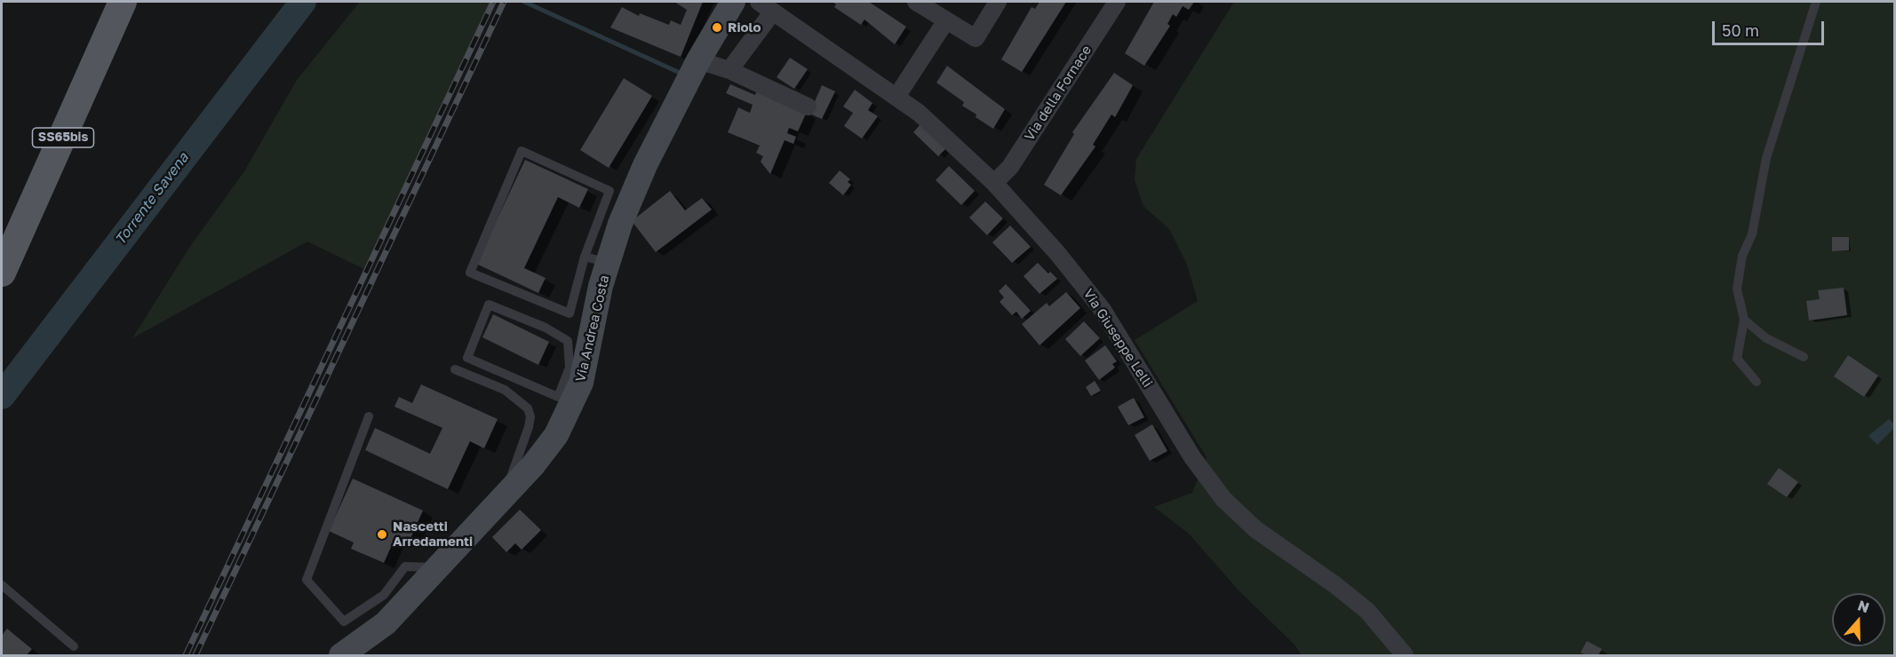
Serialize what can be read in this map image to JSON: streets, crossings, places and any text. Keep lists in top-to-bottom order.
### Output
{
  "streets": {
    "main road": ["SS65bis", "Via Andrea Costa"],
    "street": ["Via della Fornace", "Via Giuseppe Lelli"]
  },
  "crossings": [
    ["Via della Fornace", "Via Giuseppe Lelli"]
  ],
  "water": ["Torrente Savena"],
  "places": ["Riolo", "Nascetti Arredamenti"],
  "scale_bar": "50 m",
  "north": "top"
}
